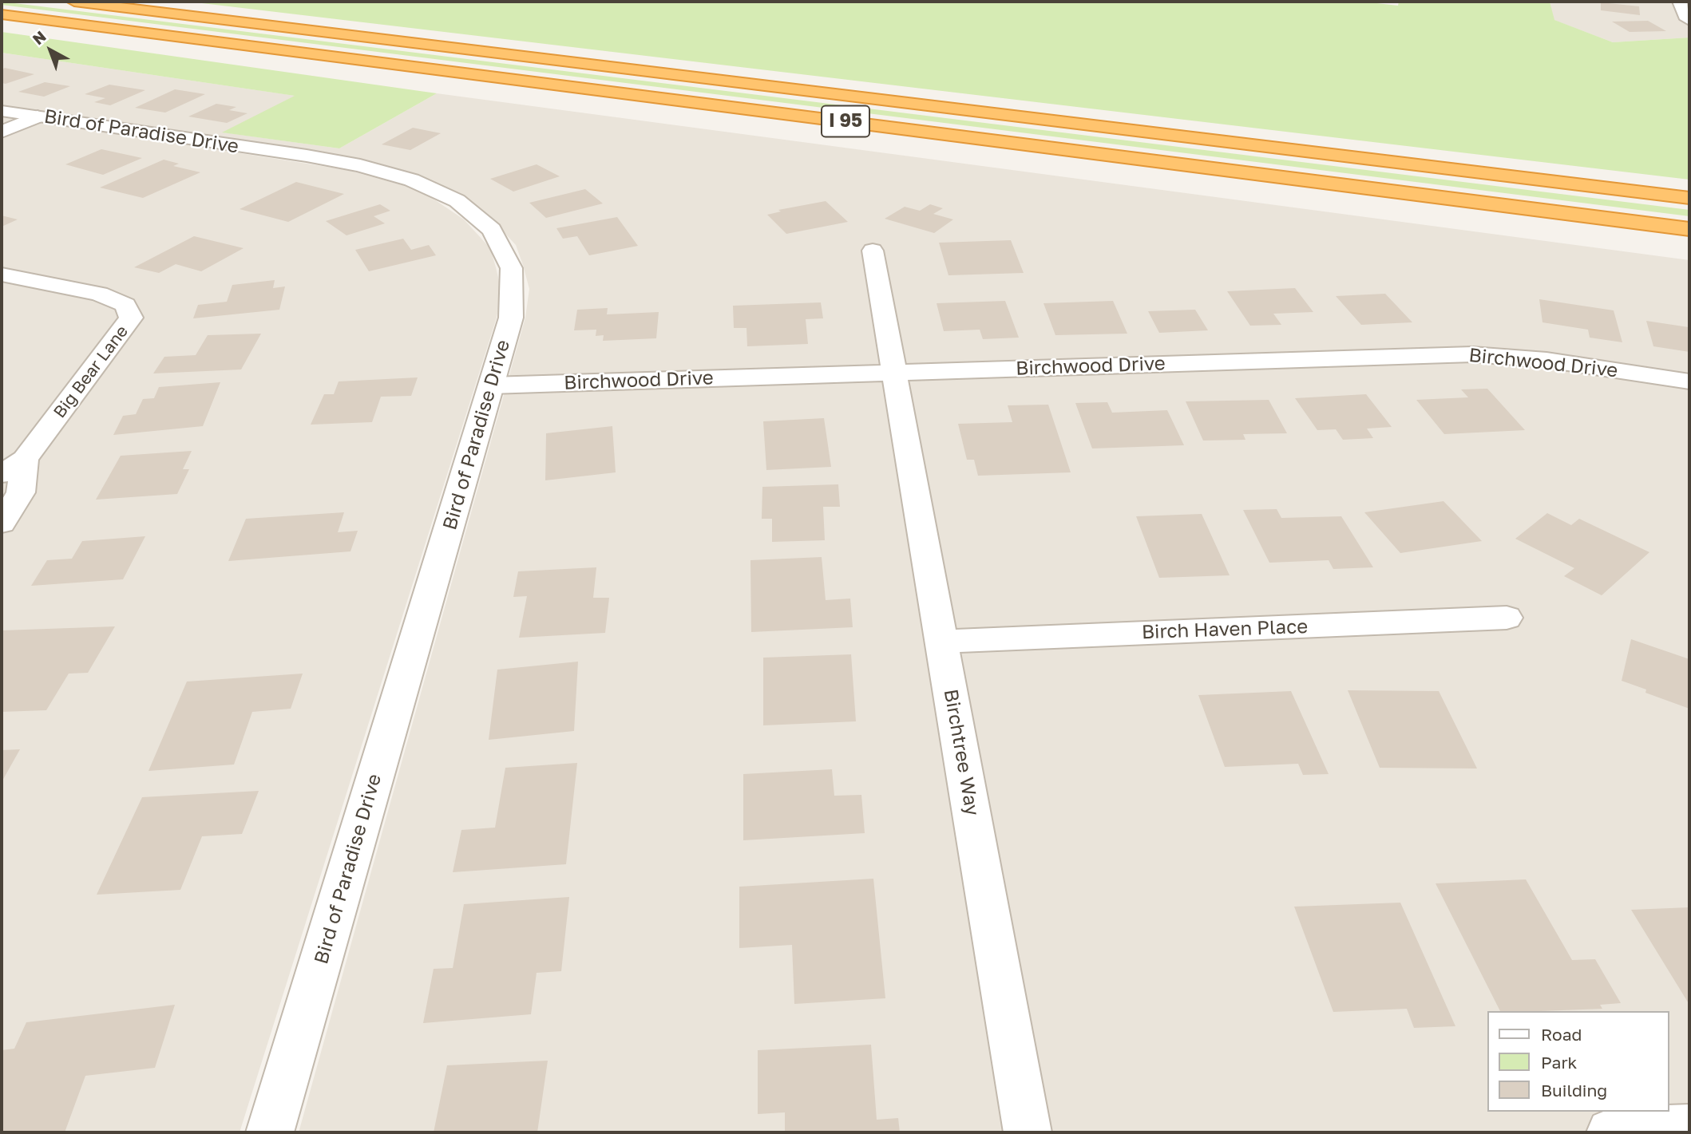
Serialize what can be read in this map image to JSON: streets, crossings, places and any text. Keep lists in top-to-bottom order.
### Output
{
  "streets": {
    "highway": ["I 95"],
    "street": [
      "Bird of Paradise Drive",
      "Birchwood Drive",
      "Big Bear Lane",
      "Birch Haven Place",
      "Birchtree Way"
    ]
  },
  "crossings": [
    ["Bird of Paradise Drive", "Birchwood Drive"],
    ["Birchwood Drive", "Birchtree Way"],
    ["Birch Haven Place", "Birchtree Way"]
  ],
  "legend": ["Road", "Park", "Building"],
  "north": "top left"
}
